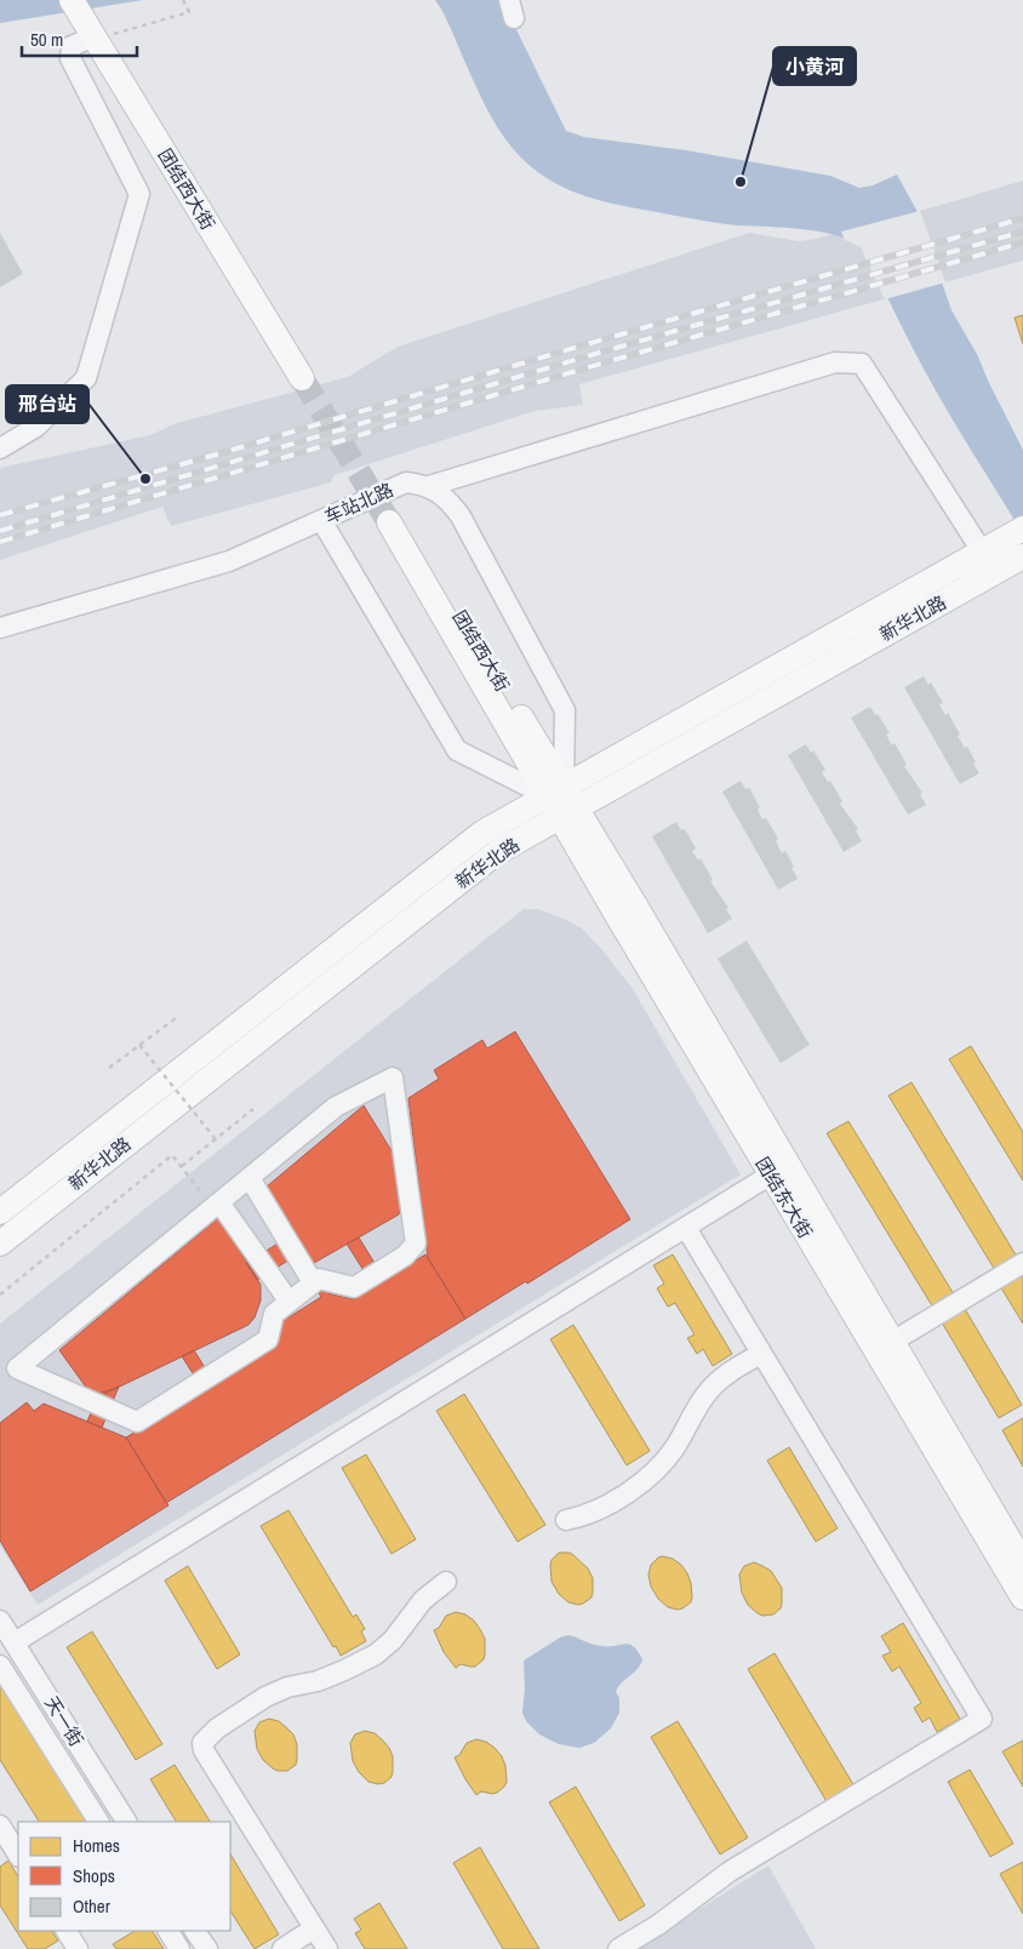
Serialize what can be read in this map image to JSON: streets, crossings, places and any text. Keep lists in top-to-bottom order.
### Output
{
  "streets": {
    "main road": ["团结西大街", "新华北路", "团结东大街"],
    "street": ["车站北路", "天一街"]
  },
  "crossings": [
    ["团结西大街", "新华北路"],
    ["团结西大街", "团结东大街"],
    ["车站北路", "新华北路"],
    ["新华北路", "团结东大街"]
  ],
  "places": ["小黄河", "邢台站"],
  "legend": ["Homes", "Shops", "Other"],
  "scale_bar": "50 m"
}
